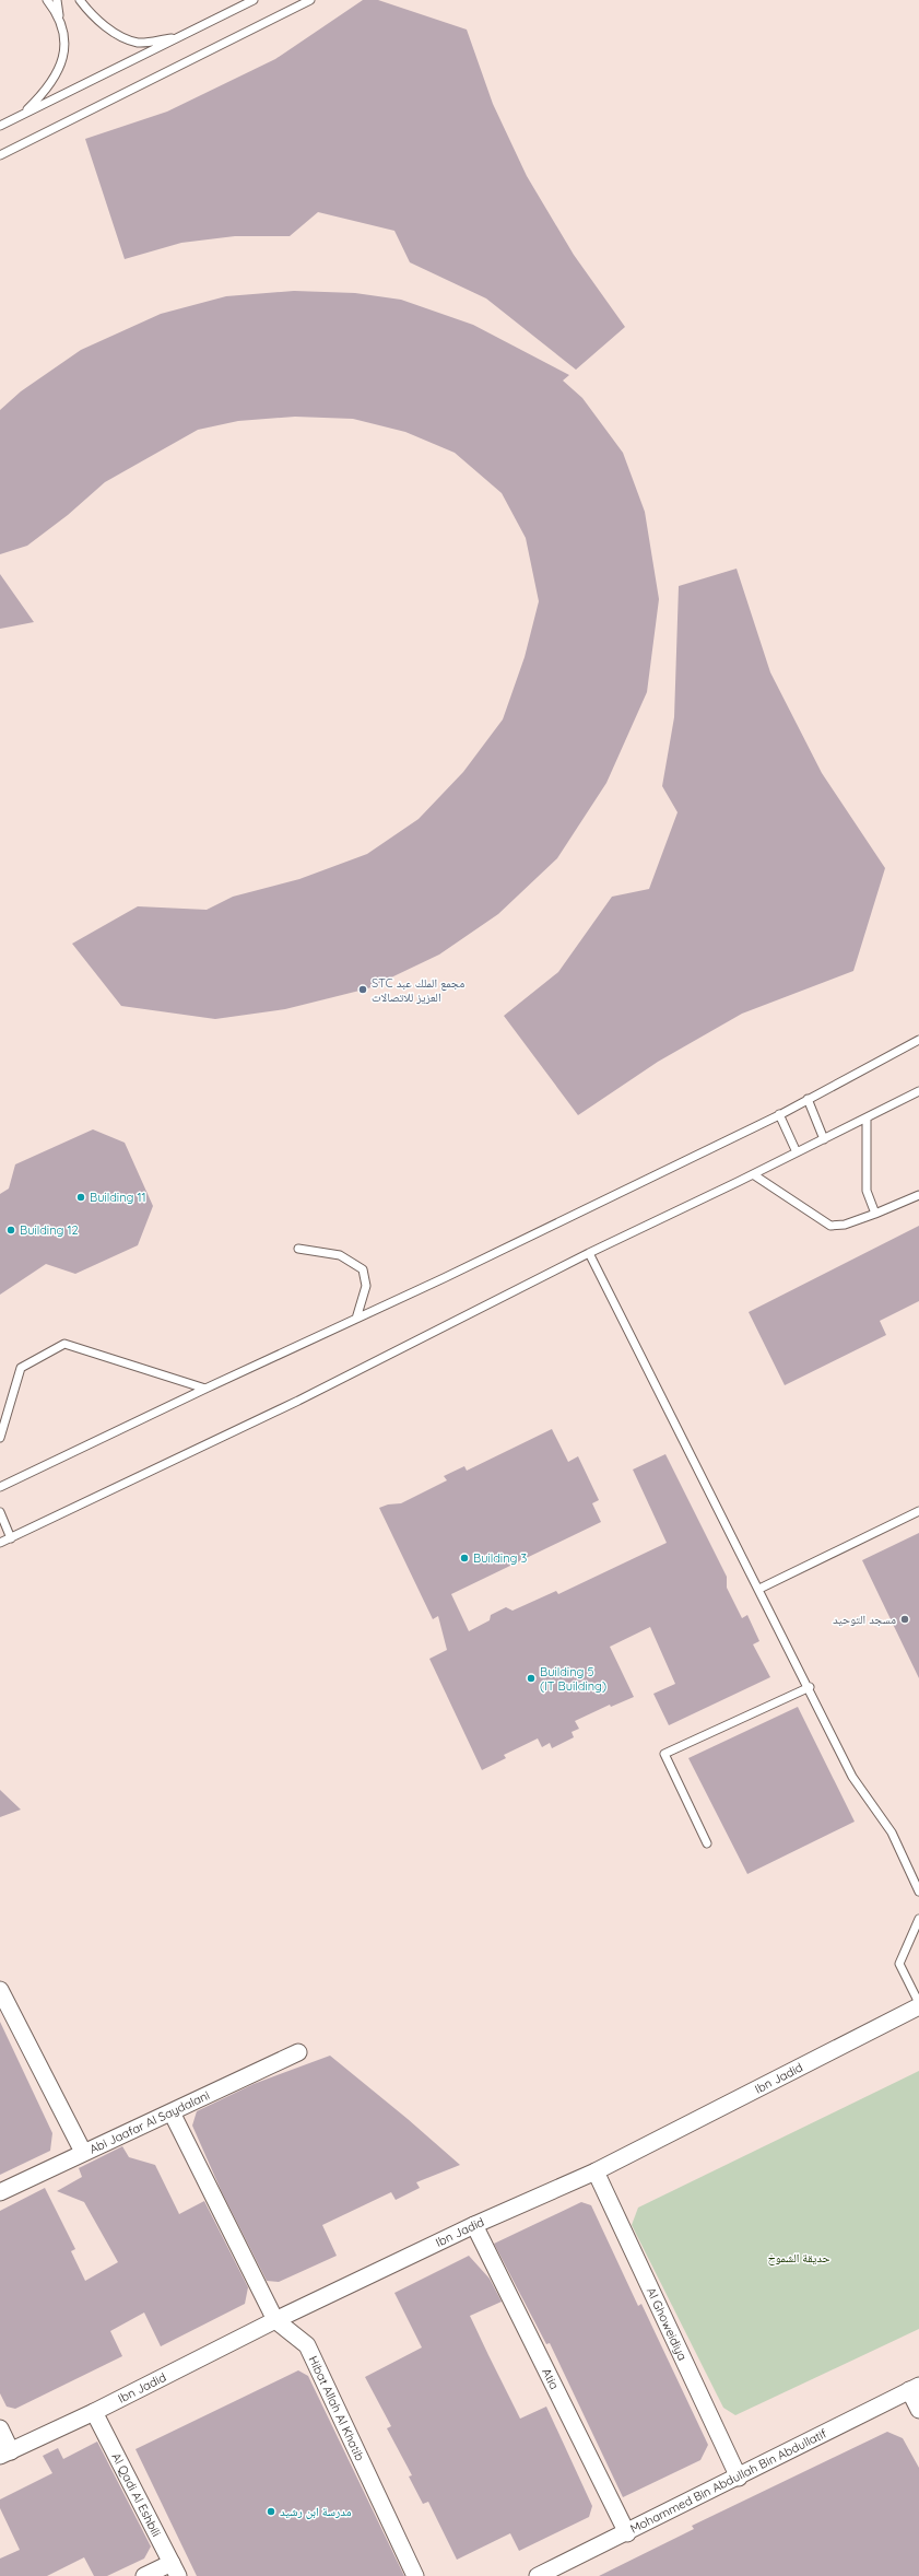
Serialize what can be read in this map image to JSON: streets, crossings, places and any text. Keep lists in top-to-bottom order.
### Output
{
  "streets": {
    "street": [
      "Ibn Jadid",
      "Abi Jaafar Al Saydalani",
      "Al Ghoweidiya",
      "Atia",
      "Hibat Allah Al Khatib",
      "Mohammed Bin Abdullah Bin Abdullatif",
      "Al Qadi Al Eshbili"
    ]
  },
  "crossings": [
    ["Ibn Jadid", "Al Ghoweidiya"],
    ["Ibn Jadid", "Atia"],
    ["Ibn Jadid", "Hibat Allah Al Khatib"],
    ["Ibn Jadid", "Al Qadi Al Eshbili"],
    ["Abi Jaafar Al Saydalani", "Hibat Allah Al Khatib"],
    ["Al Ghoweidiya", "Mohammed Bin Abdullah Bin Abdullatif"],
    ["Atia", "Mohammed Bin Abdullah Bin Abdullatif"]
  ],
  "parks": ["حديقة الشموخ"],
  "places": [
    "STC مجمع الملك عبد العزيز للاتصالات",
    "Building 11",
    "Building 12",
    "Building 3",
    "مسجد التوحيد",
    "Building 5 (IT Building)",
    "مدرسة ابن رشيد"
  ]
}
